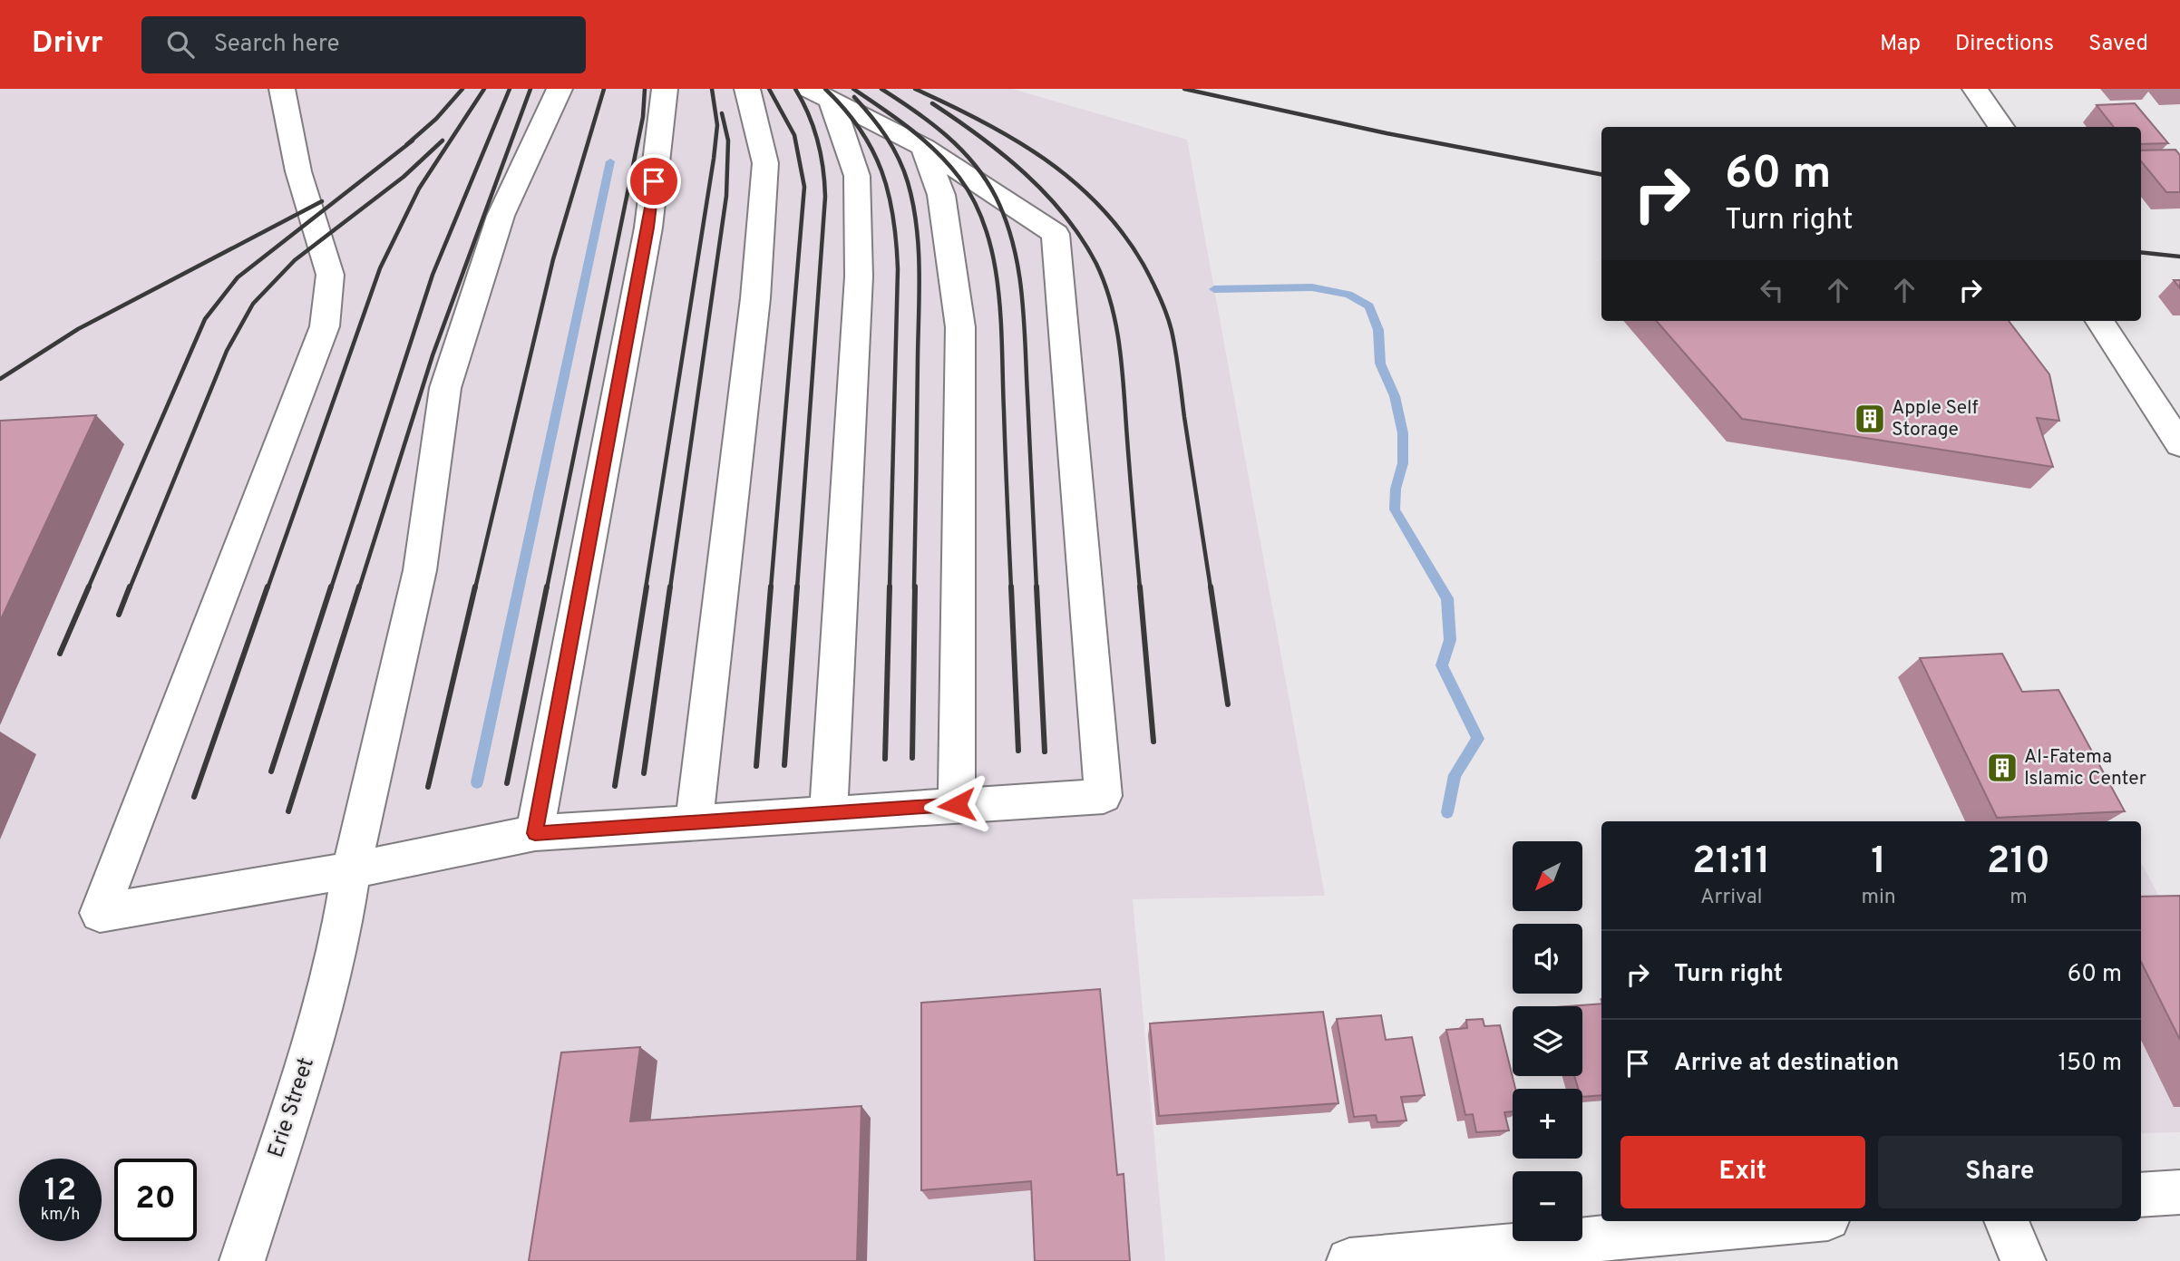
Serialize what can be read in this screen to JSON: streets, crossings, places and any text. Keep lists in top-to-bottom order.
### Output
{
  "streets": {
    "street": ["Erie Street"]
  },
  "places": {
    "building": ["Apple Self Storage", "Al-Fatema Islamic Center"]
  },
  "north": "bottom left",
  "page": {
    "header": "Drivr",
    "search": "Search here",
    "nav": ["Map", "Directions", "Saved"],
    "turn": ["60 m", "Turn right"],
    "eta": [
      "21:11",
      "Arrival",
      "1",
      "min",
      "210",
      "m"
    ],
    "map_buttons": ["+", "−"],
    "list": [
      {
        "name": "Turn right",
        "value": "60 m"
      },
      {
        "name": "Arrive at destination",
        "value": "150 m"
      }
    ],
    "buttons": ["Exit", "Share"],
    "speed": "12 km/h",
    "limit": "20"
  }
}
